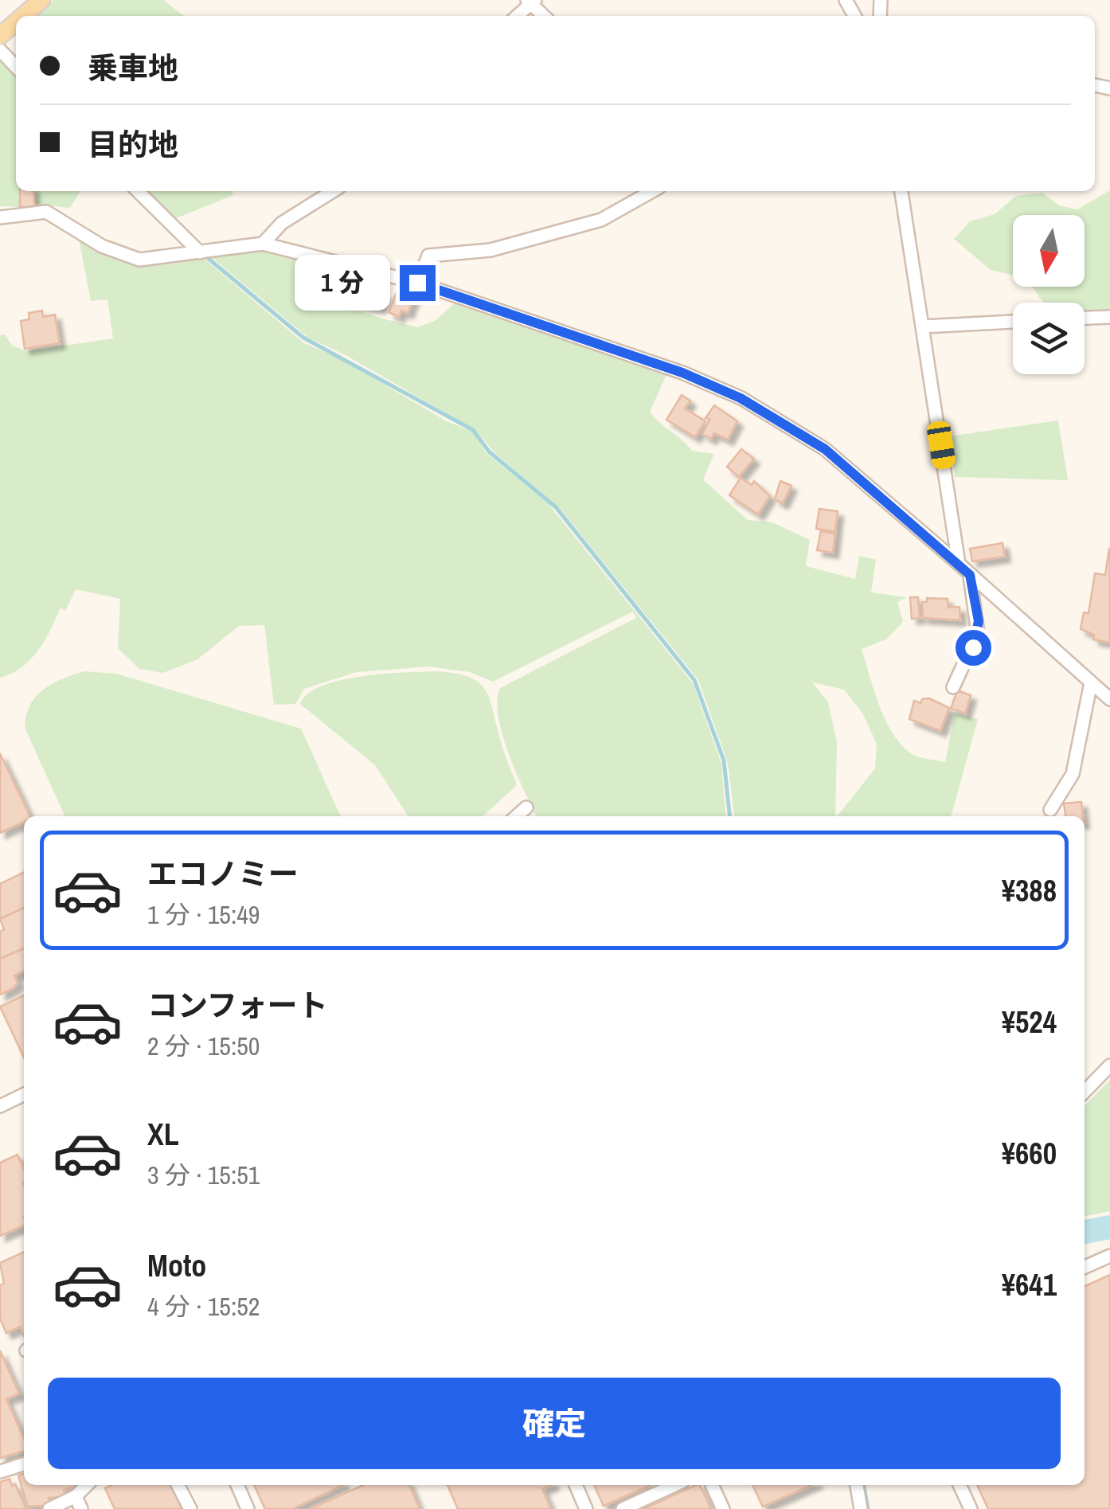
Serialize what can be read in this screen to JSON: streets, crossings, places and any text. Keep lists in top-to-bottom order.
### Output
{
  "north": "bottom",
  "page": {
    "banner": ["乗車地", "目的地"],
    "bubble": "1 分",
    "list": [
      {
        "name": "エコノミー",
        "note": "1 分 · 15:49",
        "value": "¥388"
      },
      {
        "name": "コンフォート",
        "note": "2 分 · 15:50",
        "value": "¥524"
      },
      {
        "name": "XL",
        "note": "3 分 · 15:51",
        "value": "¥660"
      },
      {
        "name": "Moto",
        "note": "4 分 · 15:52",
        "value": "¥641"
      }
    ],
    "buttons": "確定"
  }
}
